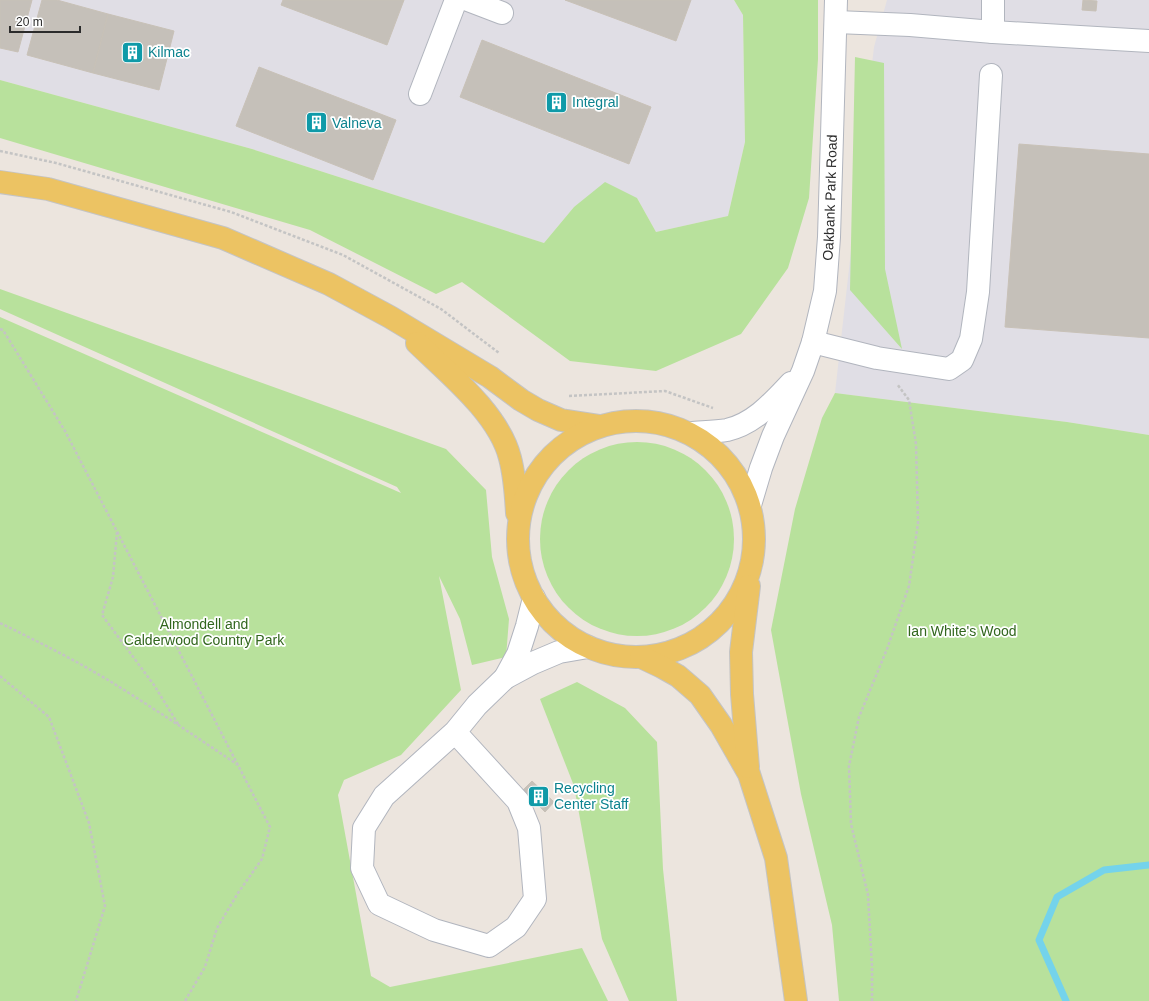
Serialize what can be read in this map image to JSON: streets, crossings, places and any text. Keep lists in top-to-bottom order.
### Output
{
  "streets": {
    "street": ["Oakbank Park Road"]
  },
  "parks": ["Almondell and Calderwood Country Park", "Ian White's Wood"],
  "places": {
    "building": [
      "Kilmac",
      "Integral",
      "Valneva",
      "Recycling Center Staff"
    ]
  },
  "scale_bar": "20 m"
}
